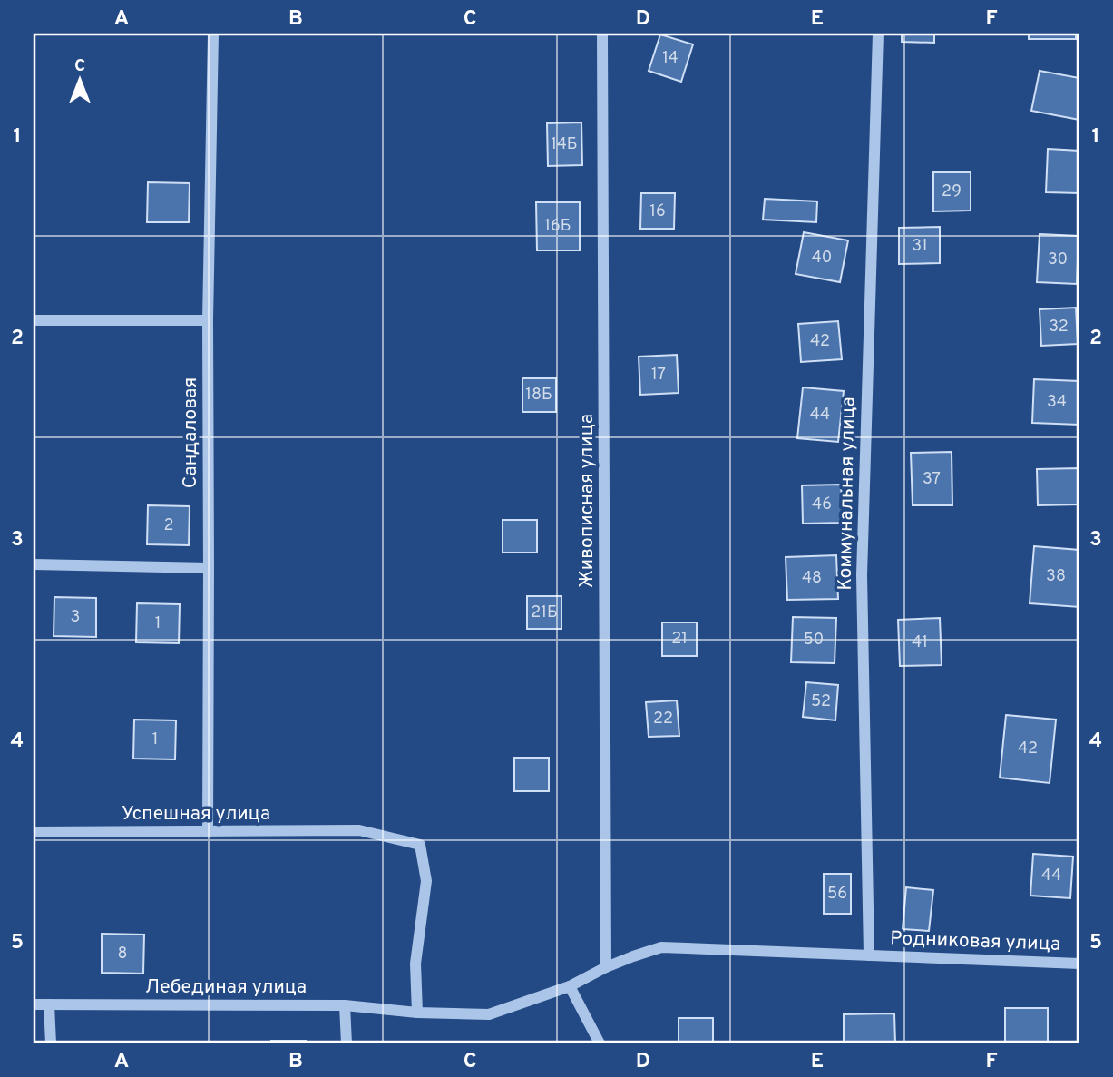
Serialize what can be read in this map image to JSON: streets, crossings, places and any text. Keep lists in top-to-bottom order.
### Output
{
  "streets": {
    "street": [
      "Сандаловая",
      "Коммунальная улица",
      "Живописная улица",
      "Успешная улица",
      "Родниковая улица",
      "Лебединая улица"
    ]
  },
  "crossings": [
    ["Сандаловая", "Успешная улица"],
    ["Коммунальная улица", "Родниковая улица"],
    ["Живописная улица", "Родниковая улица"],
    ["Живописная улица", "Лебединая улица"],
    ["Успешная улица", "Лебединая улица"],
    ["Родниковая улица", "Лебединая улица"]
  ],
  "house_numbers": [
    "14",
    "14Б",
    "29",
    "16",
    "16Б",
    "31",
    "40",
    "30",
    "32",
    "42",
    "17",
    "18Б",
    "34",
    "44",
    "37",
    "46",
    "2",
    "38",
    "48",
    "21Б",
    "3",
    "1",
    "21",
    "50",
    "41",
    "52",
    "22",
    "1",
    "42",
    "44",
    "56",
    "8"
  ],
  "north": "top",
  "grid": {
    "columns": [
      "A",
      "B",
      "C",
      "D",
      "E",
      "F"
    ],
    "rows": [
      "1",
      "2",
      "3",
      "4",
      "5"
    ]
  }
}
